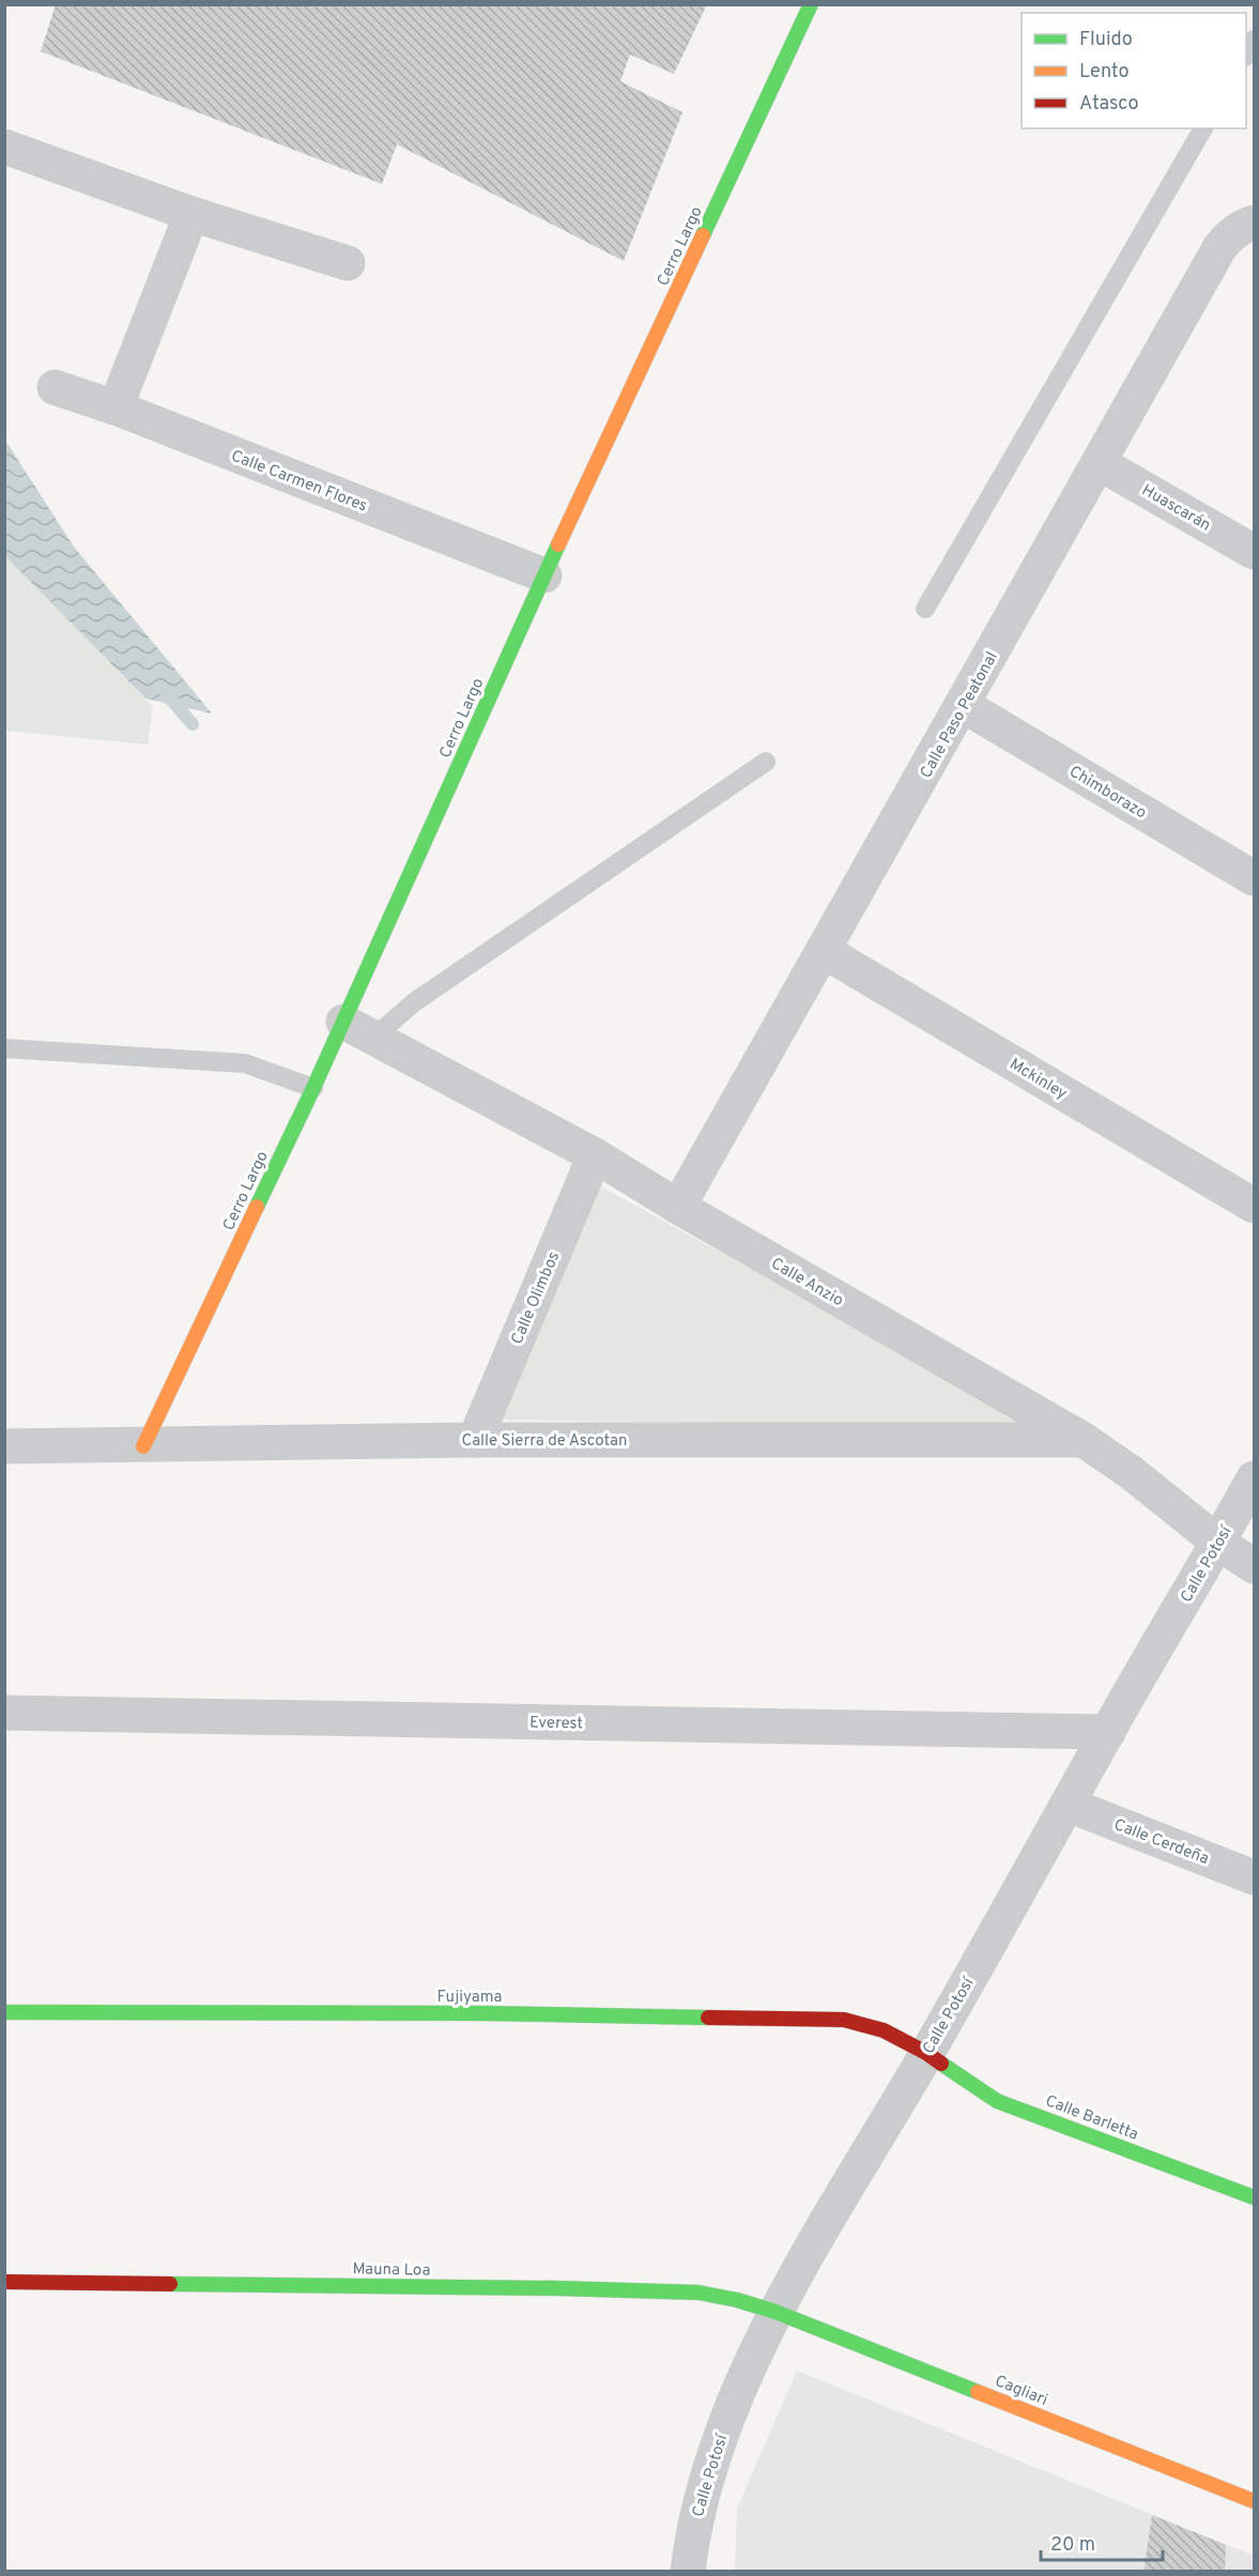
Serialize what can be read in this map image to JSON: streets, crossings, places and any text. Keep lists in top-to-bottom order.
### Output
{
  "streets": {
    "street": [
      "Cerro Largo",
      "Calle Carmen Flores",
      "Huascarán",
      "Calle Paso Peatonal",
      "Chimborazo",
      "Mckinley",
      "Calle Anzio",
      "Calle Olimbos",
      "Calle Sierra de Ascotan",
      "Calle Potosí",
      "Everest",
      "Calle Cerdeña",
      "Fujiyama",
      "Calle Barletta",
      "Mauna Loa",
      "Cagliari"
    ]
  },
  "crossings": [
    ["Cerro Largo", "Calle Carmen Flores"],
    ["Cerro Largo", "Calle Anzio"],
    ["Cerro Largo", "Calle Sierra de Ascotan"],
    ["Huascarán", "Calle Paso Peatonal"],
    ["Calle Paso Peatonal", "Chimborazo"],
    ["Calle Paso Peatonal", "Mckinley"],
    ["Calle Paso Peatonal", "Calle Anzio"],
    ["Calle Anzio", "Calle Olimbos"],
    ["Calle Anzio", "Calle Sierra de Ascotan"],
    ["Calle Anzio", "Calle Potosí"],
    ["Calle Olimbos", "Calle Sierra de Ascotan"],
    ["Calle Potosí", "Everest"],
    ["Calle Potosí", "Calle Cerdeña"],
    ["Calle Potosí", "Fujiyama"],
    ["Calle Potosí", "Calle Barletta"],
    ["Calle Potosí", "Mauna Loa"],
    ["Calle Potosí", "Cagliari"],
    ["Fujiyama", "Calle Barletta"],
    ["Mauna Loa", "Cagliari"]
  ],
  "legend": ["Fluido", "Lento", "Atasco"],
  "scale_bar": "20 m"
}
